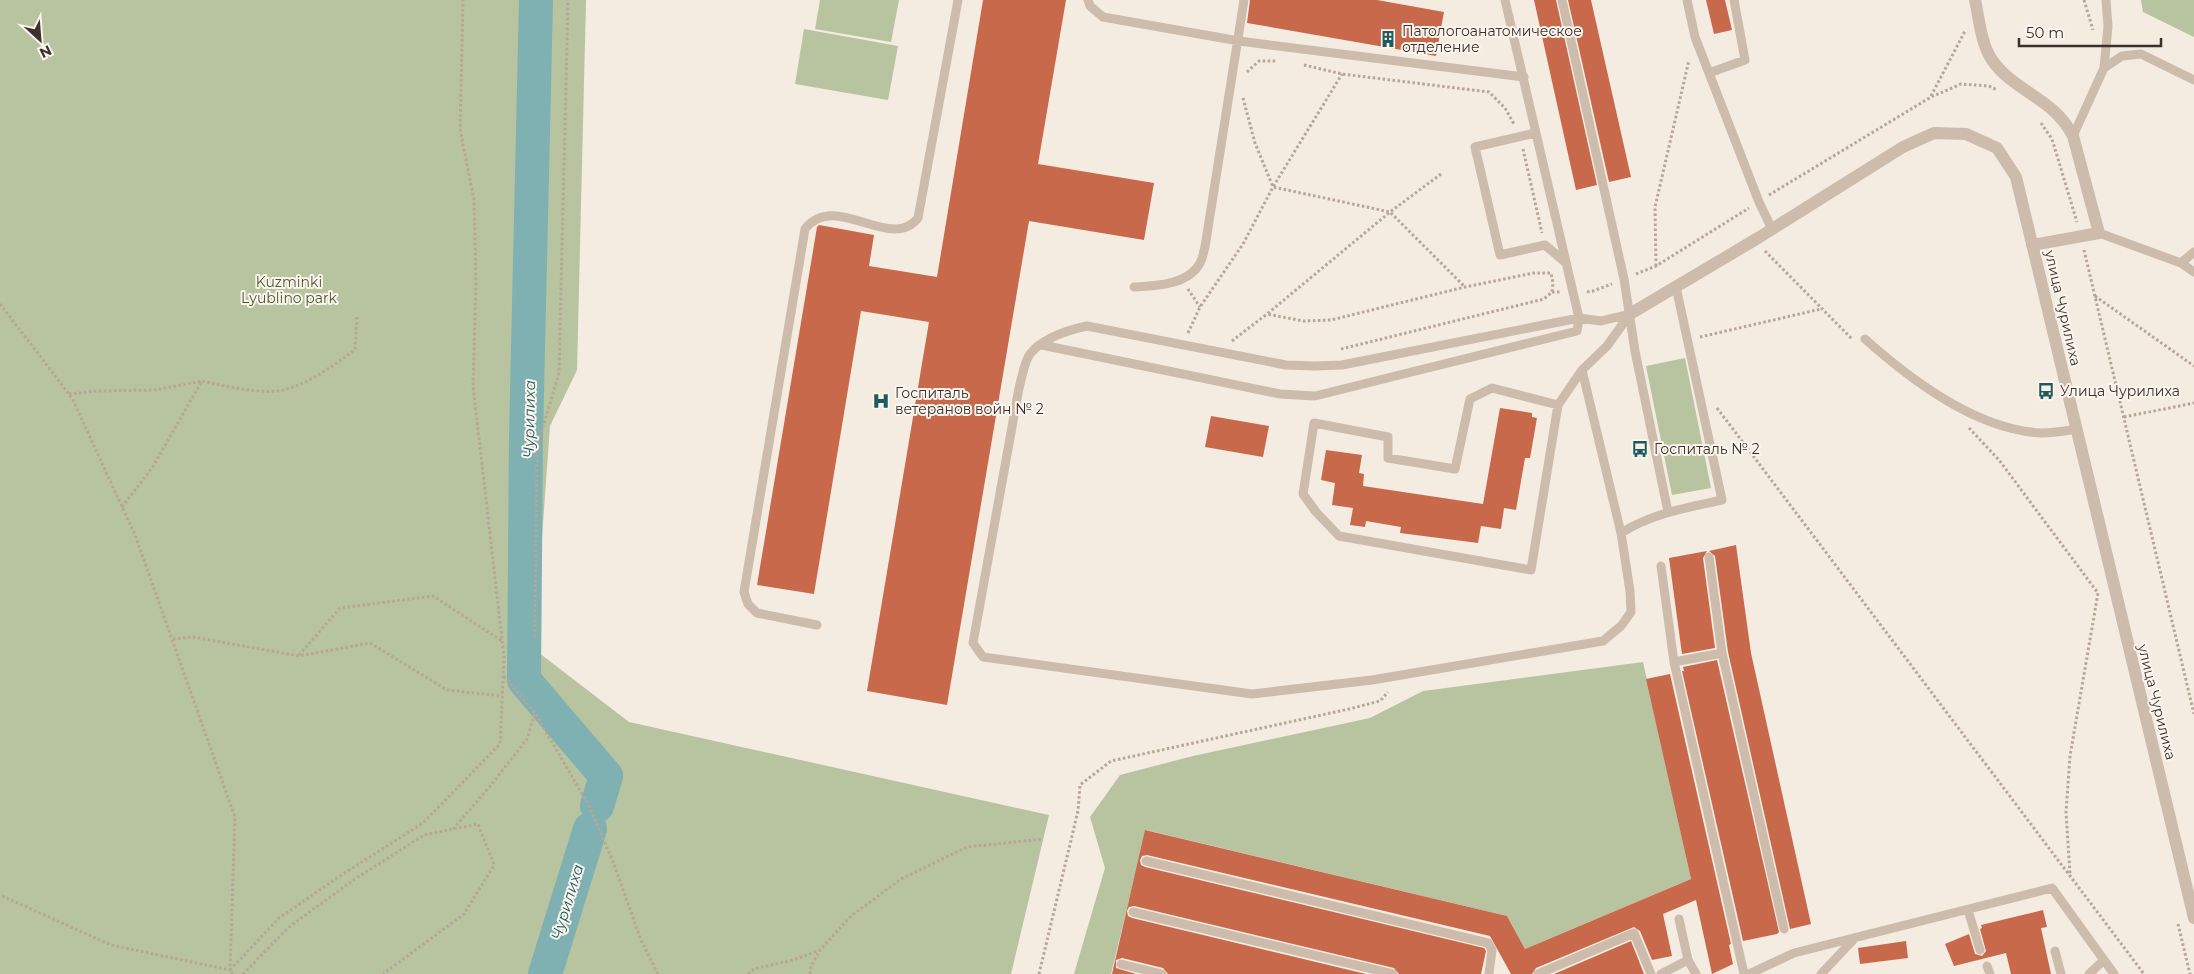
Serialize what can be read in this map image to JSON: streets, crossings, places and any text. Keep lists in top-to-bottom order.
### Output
{
  "streets": {
    "street": ["улица Чурилиха"]
  },
  "water": ["Чурилиха"],
  "parks": ["Kuzminki Lyublino park"],
  "places": {
    "building": ["Патологоанатомическое отделение"],
    "bus stop": ["Улица Чурилиха", "Госпиталь № 2"],
    "hospital": ["Госпиталь ветеранов войн № 2"]
  },
  "scale_bar": "50 m",
  "north": "bottom right"
}
